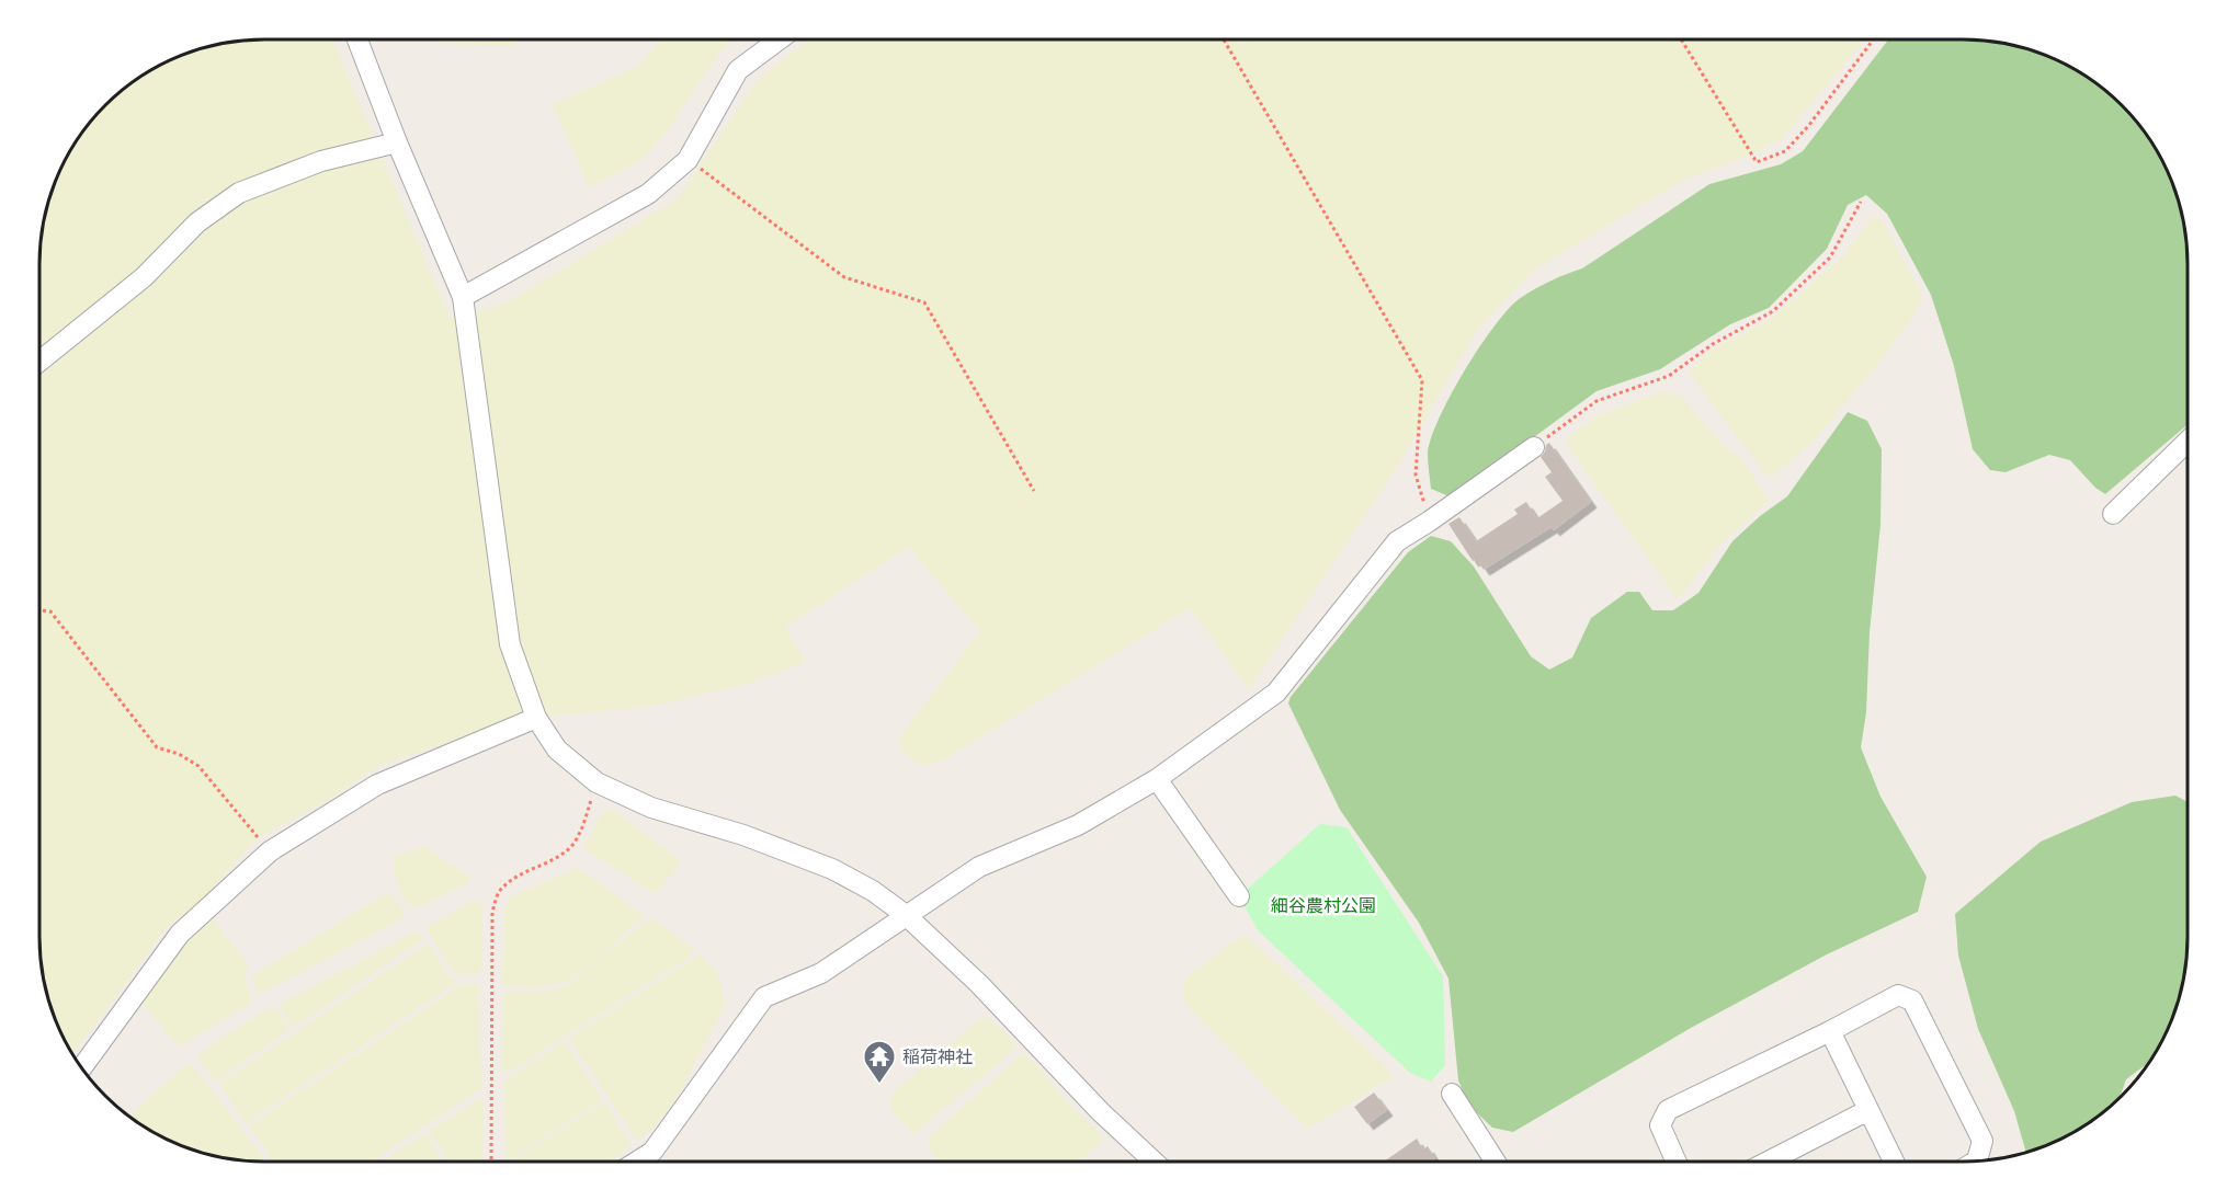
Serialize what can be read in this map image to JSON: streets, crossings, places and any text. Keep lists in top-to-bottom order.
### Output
{
  "parks": ["細谷農村公園"],
  "places": {
    "temple": ["稲荷神社"]
  }
}
